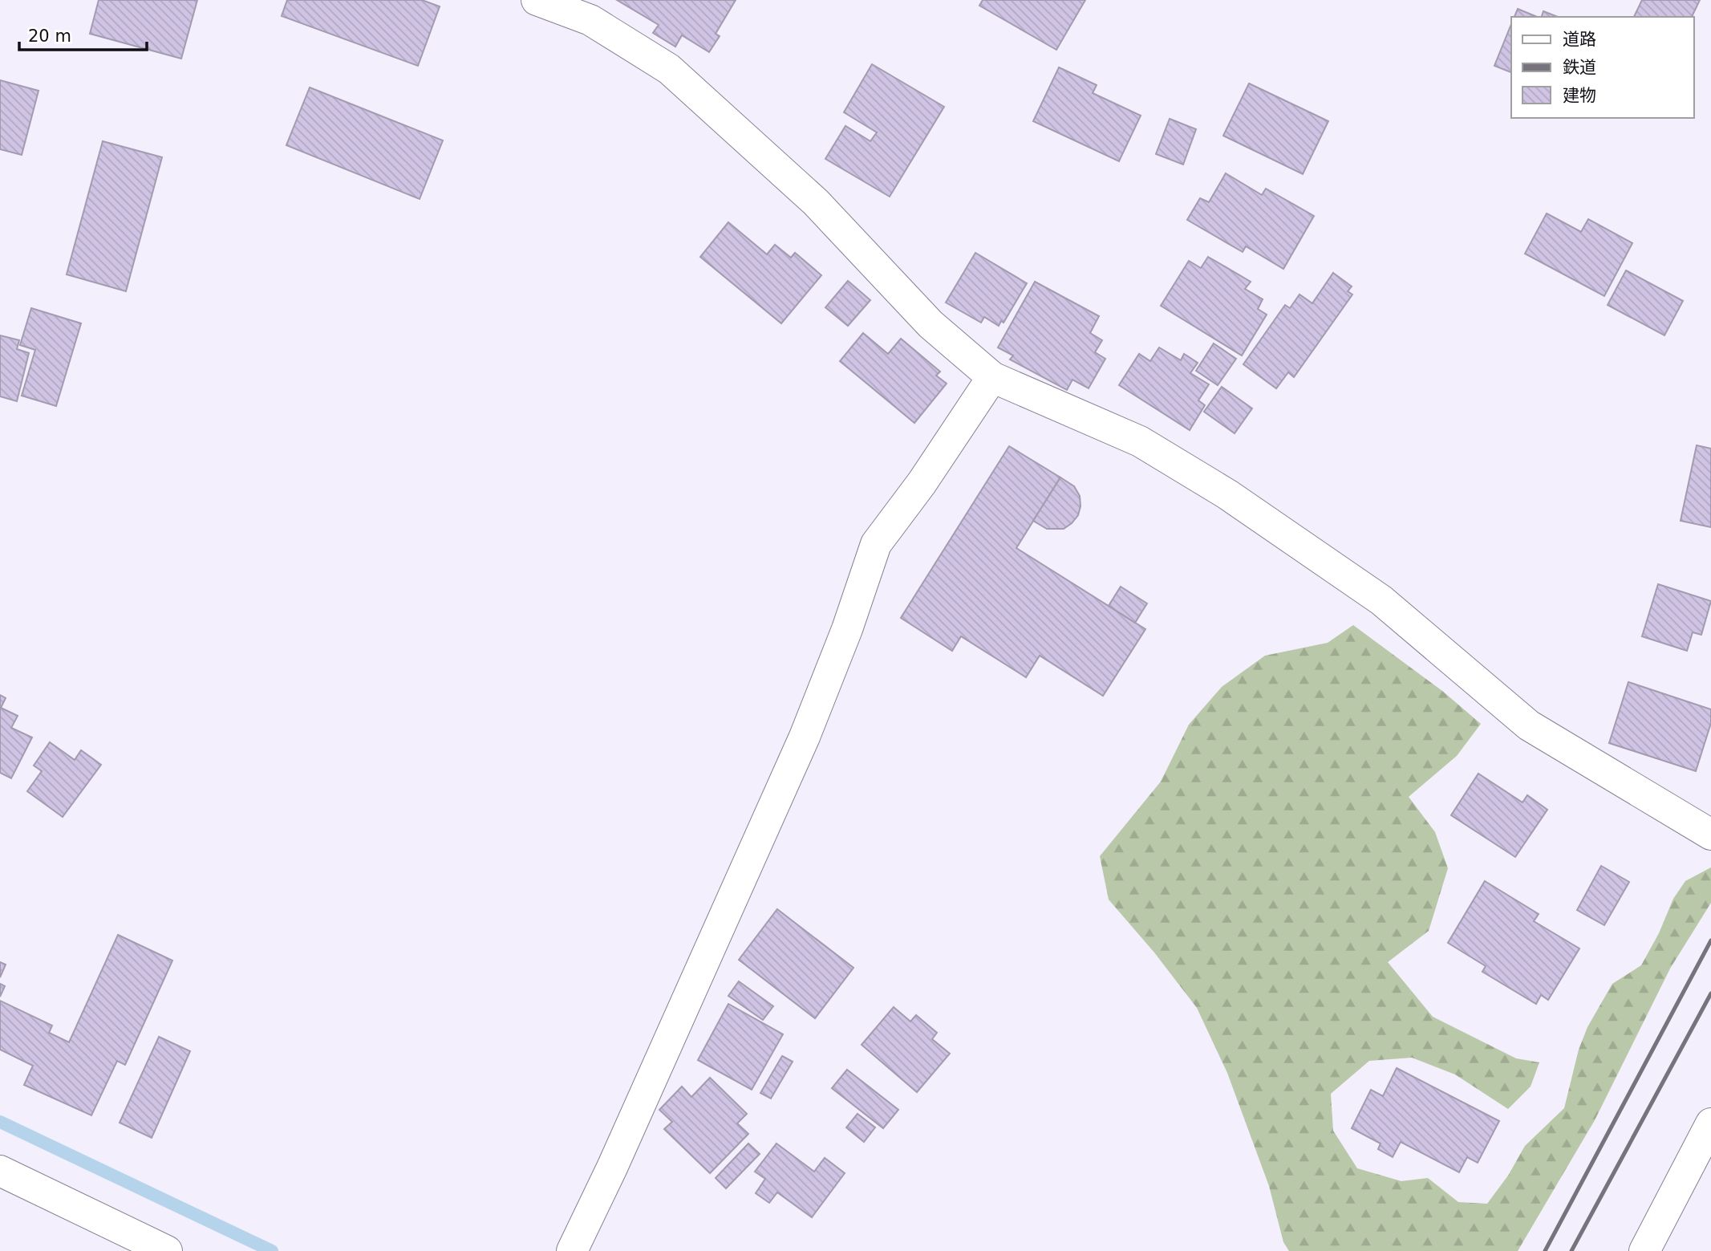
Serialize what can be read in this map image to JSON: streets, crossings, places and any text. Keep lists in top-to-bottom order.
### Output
{
  "legend": ["道路", "鉄道", "建物"],
  "scale_bar": "20 m"
}
